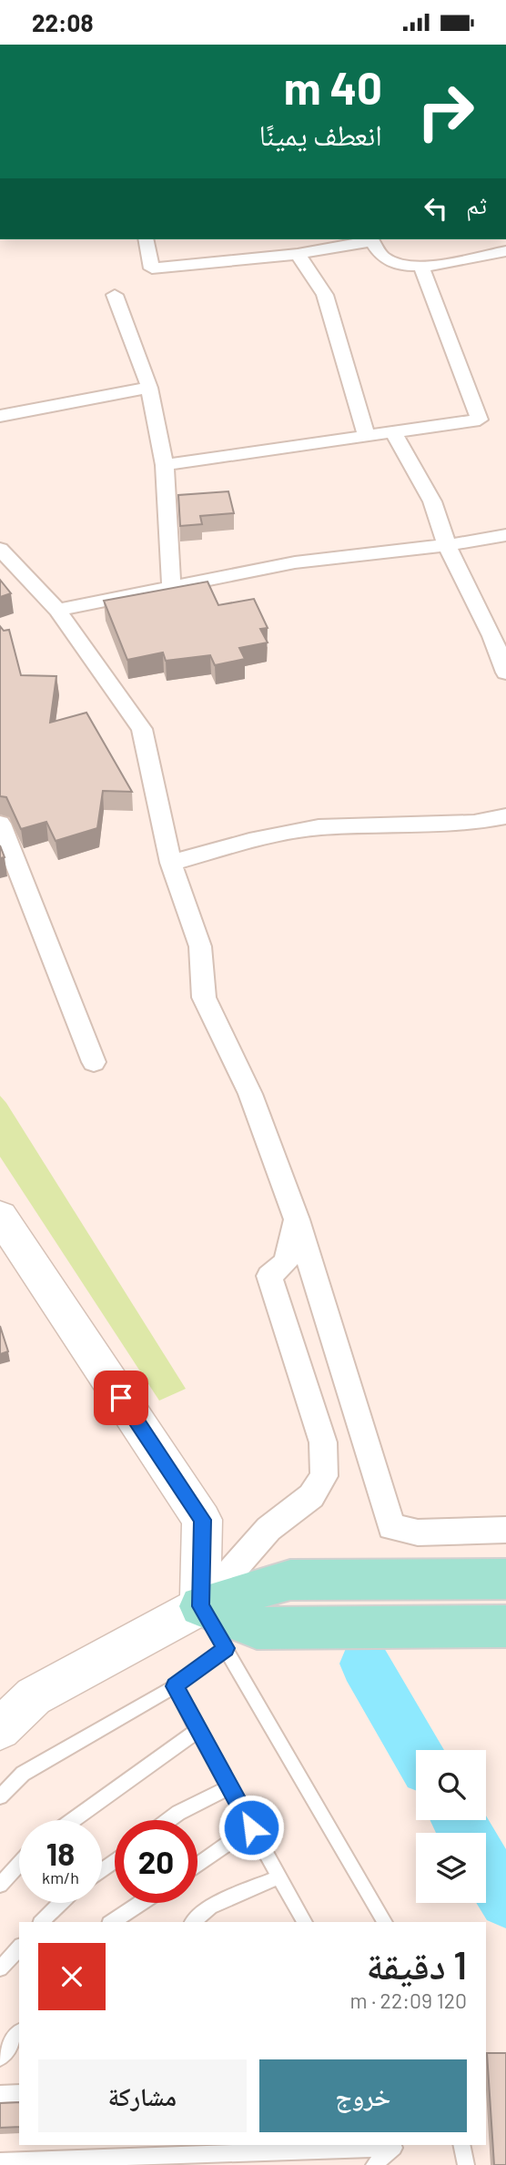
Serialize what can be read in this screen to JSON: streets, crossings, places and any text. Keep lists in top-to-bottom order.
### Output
{
  "page": {
    "status": "22:08",
    "turn": ["40 m", "انعطف يمينًا"],
    "then": "ثم",
    "speed": "18 km/h",
    "limit": "20",
    "heading": ["1 دقيقة", "120 m · 22:09"],
    "buttons": ["خروج", "مشاركة"]
  }
}
